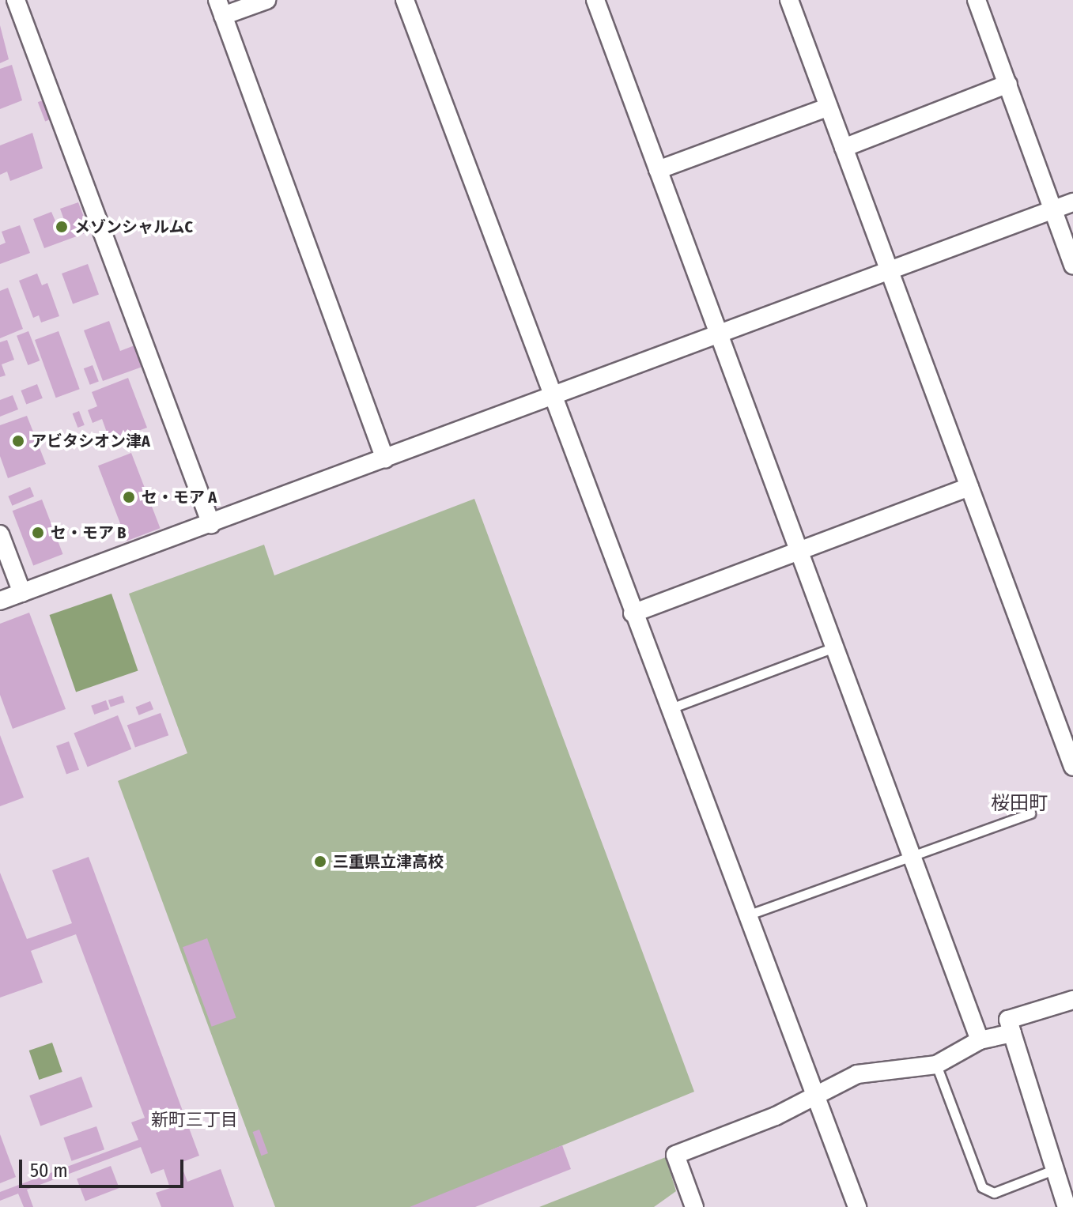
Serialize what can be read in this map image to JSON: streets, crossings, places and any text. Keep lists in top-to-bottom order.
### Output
{
  "districts": ["桜田町", "新町三丁目"],
  "places": [
    "メゾンシャルムC",
    "アビタシオン津A",
    "セ・モア A",
    "セ・モア B",
    "三重県立津高校"
  ],
  "scale_bar": "50 m"
}
